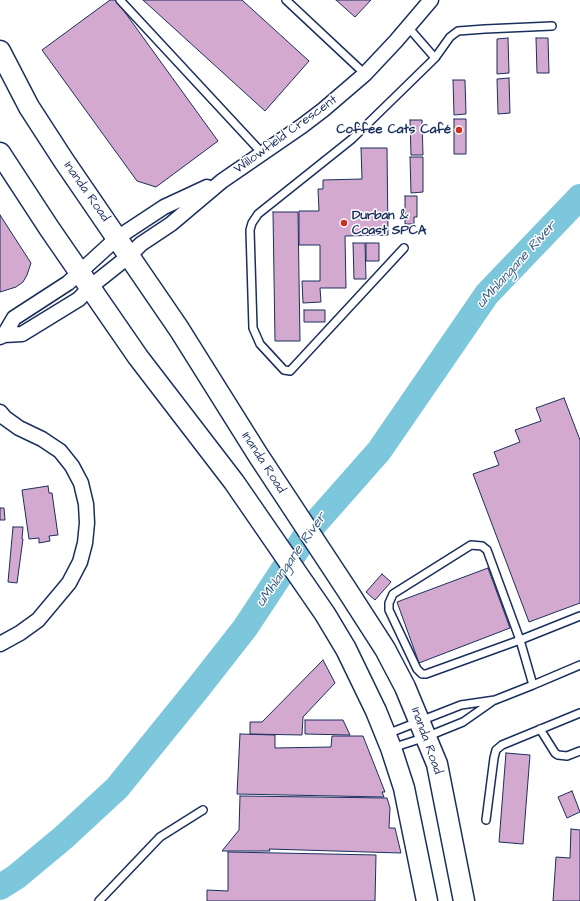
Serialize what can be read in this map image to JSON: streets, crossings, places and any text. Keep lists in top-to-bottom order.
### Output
{
  "streets": {
    "main road": ["Inanda Road"],
    "street": ["Willowfield Crescent"]
  },
  "crossings": [
    ["Willowfield Crescent", "Inanda Road"]
  ],
  "water": ["uMhlangane River"],
  "places": ["Coffee Cats Café", "Durban & Coast SPCA"]
}
